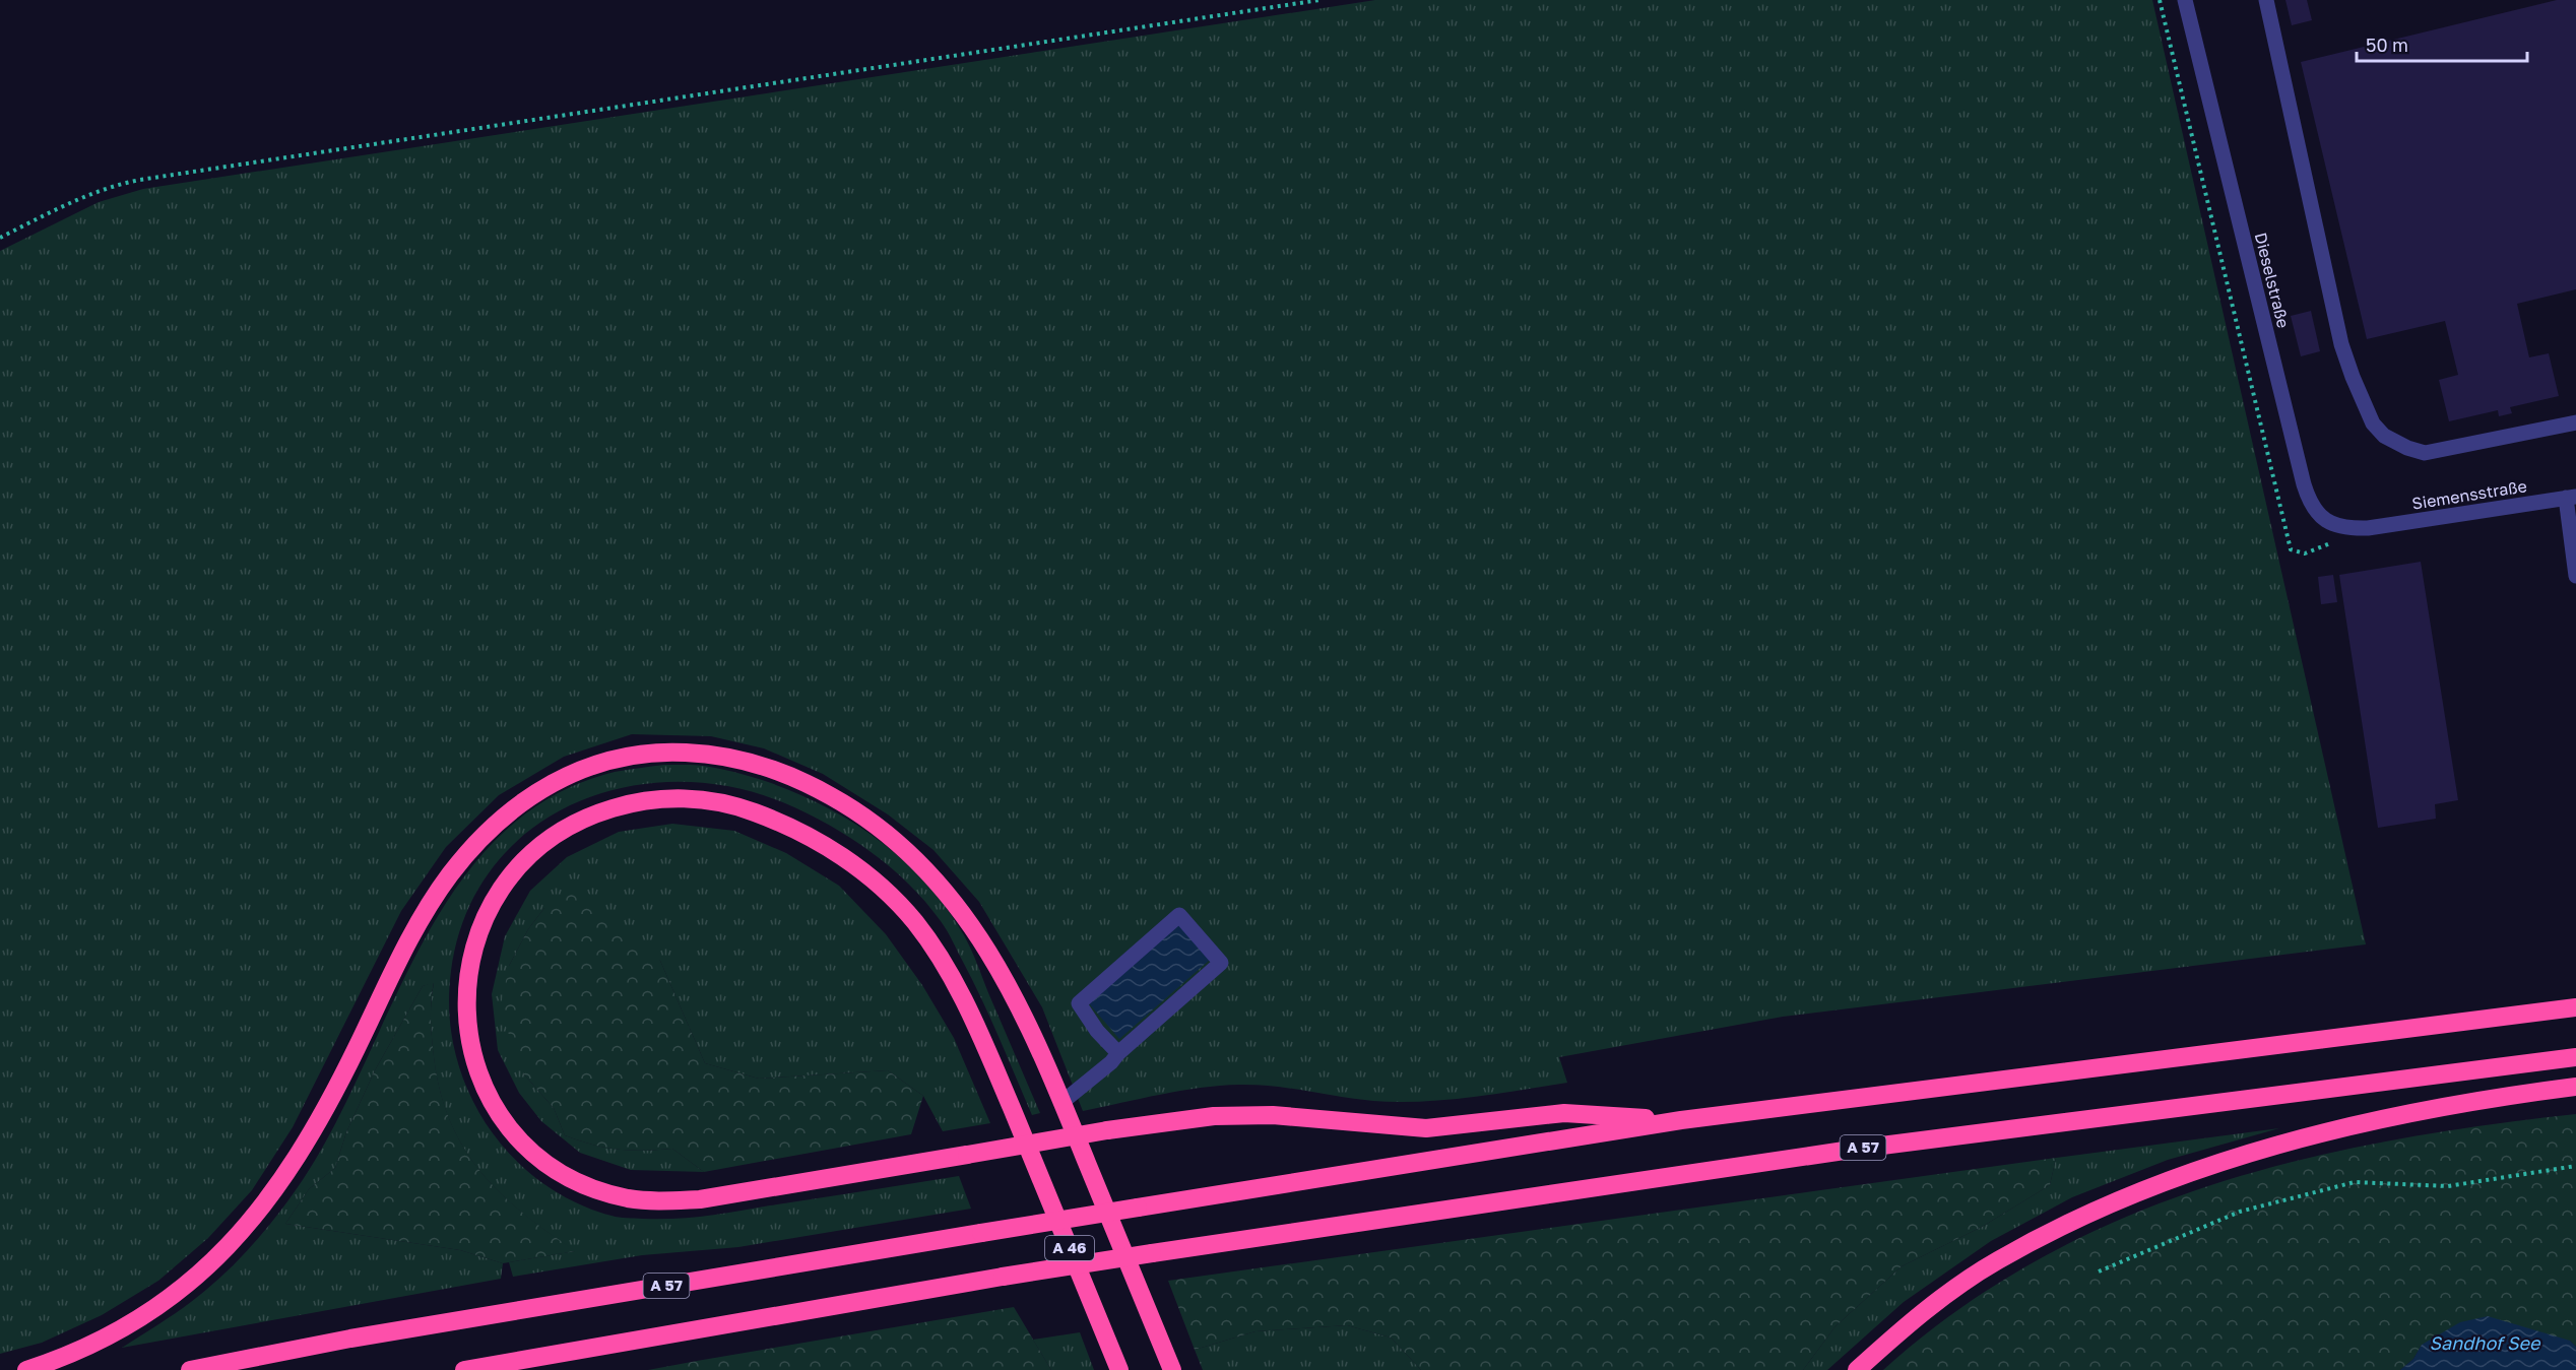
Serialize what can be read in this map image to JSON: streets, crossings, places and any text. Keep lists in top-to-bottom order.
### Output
{
  "streets": {
    "highway": ["A 57", "A 46"],
    "street": ["Dieselstraße", "Siemensstraße"]
  },
  "crossings": [
    ["Dieselstraße", "Siemensstraße"],
    ["A 57", "A 46"]
  ],
  "water": ["Sandhof See"],
  "scale_bar": "50 m"
}
